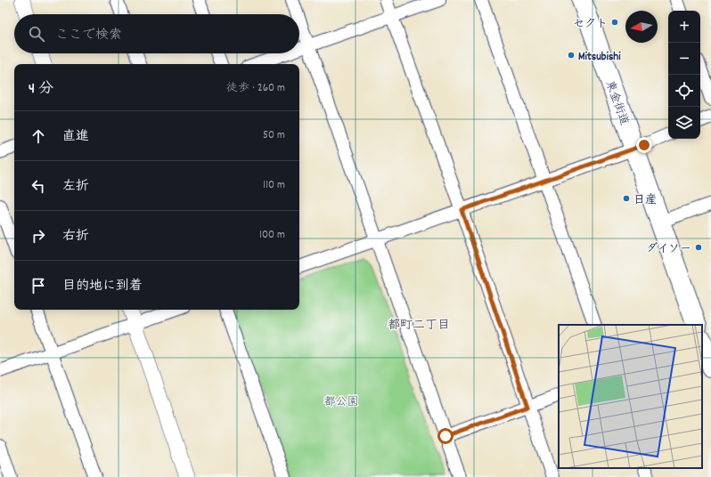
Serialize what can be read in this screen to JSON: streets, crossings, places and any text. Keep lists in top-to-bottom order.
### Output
{
  "streets": {
    "highway": ["東金街道"]
  },
  "districts": ["都町二丁目"],
  "parks": ["都公園"],
  "places": [
    "セクト",
    "Mitsubishi",
    "日産",
    "ダイソー"
  ],
  "north": "left",
  "page": {
    "map_buttons": ["+", "−"],
    "search": "ここで検索",
    "heading": ["4 分", "徒歩 · 260 m"],
    "list": [
      ["直進", "50 m"],
      ["左折", "110 m"],
      ["右折", "100 m"],
      "目的地に到着"
    ]
  }
}
